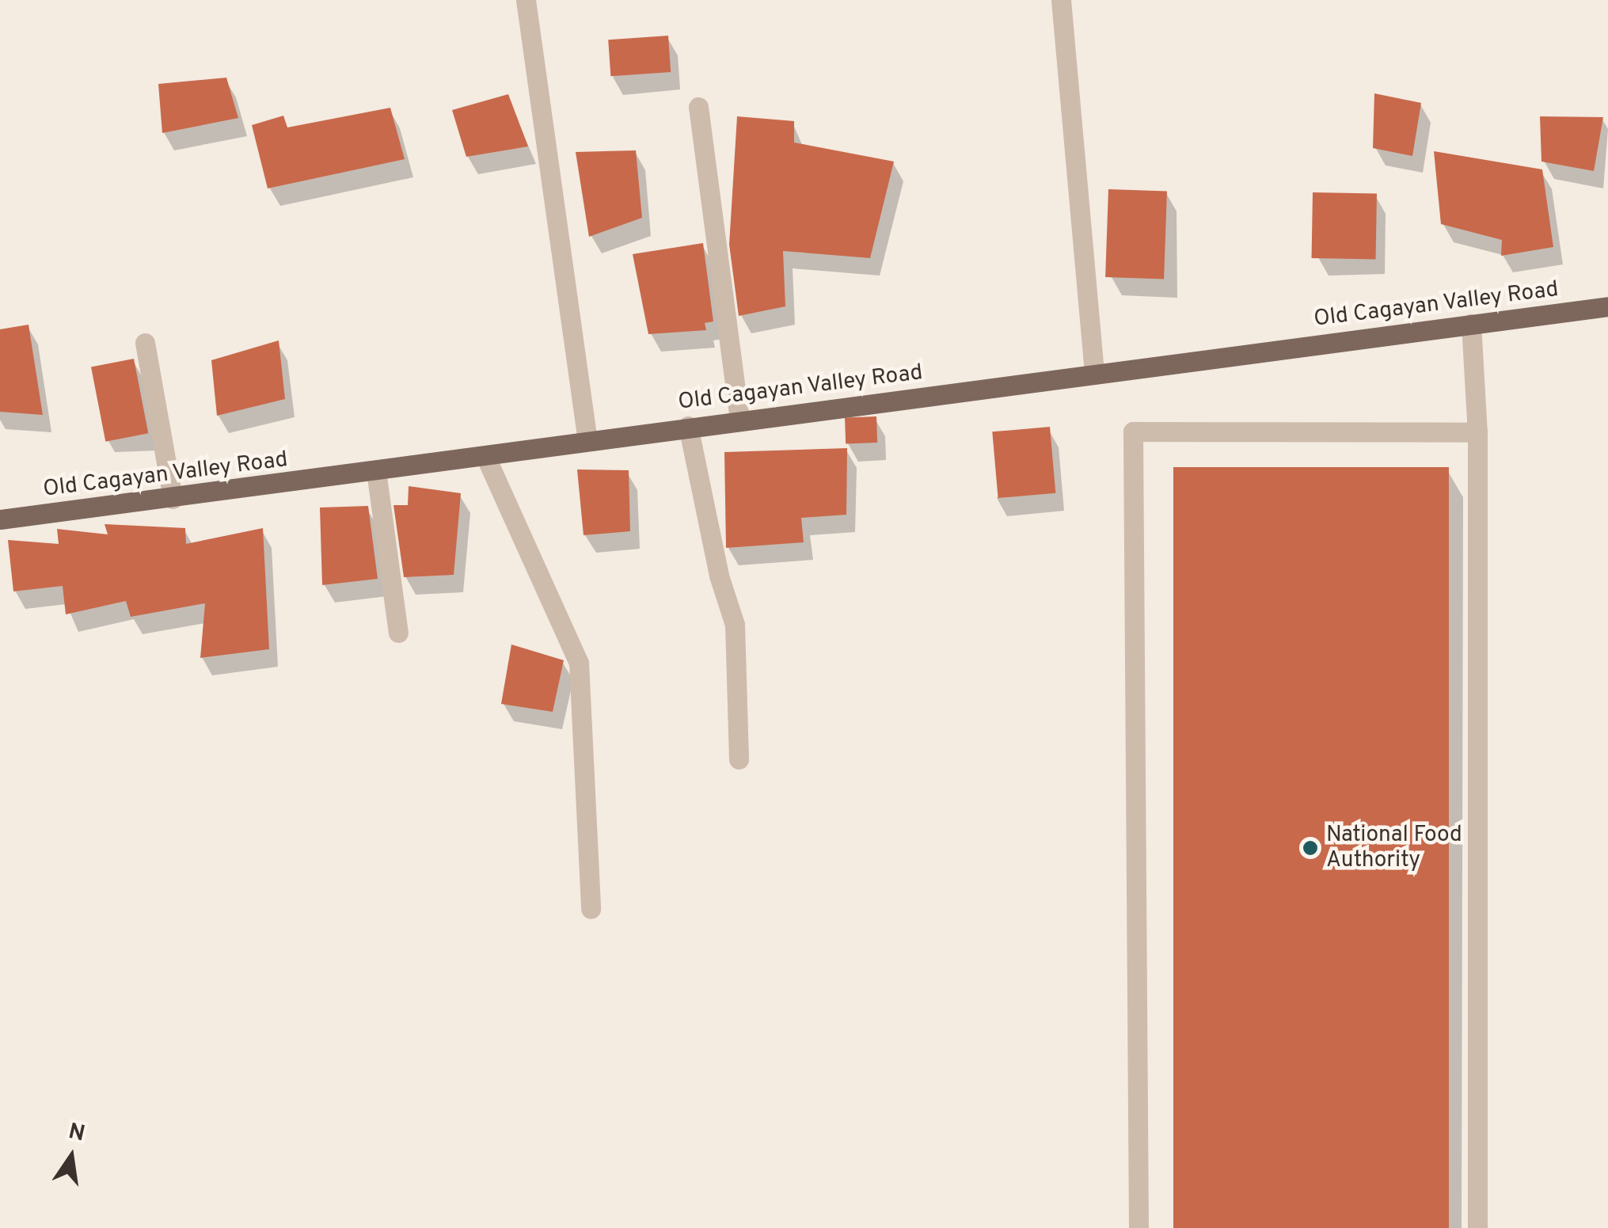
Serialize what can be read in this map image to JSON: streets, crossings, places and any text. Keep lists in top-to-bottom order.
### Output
{
  "streets": {
    "main road": ["Old Cagayan Valley Road"]
  },
  "places": ["National Food Authority"],
  "north": "top"
}
